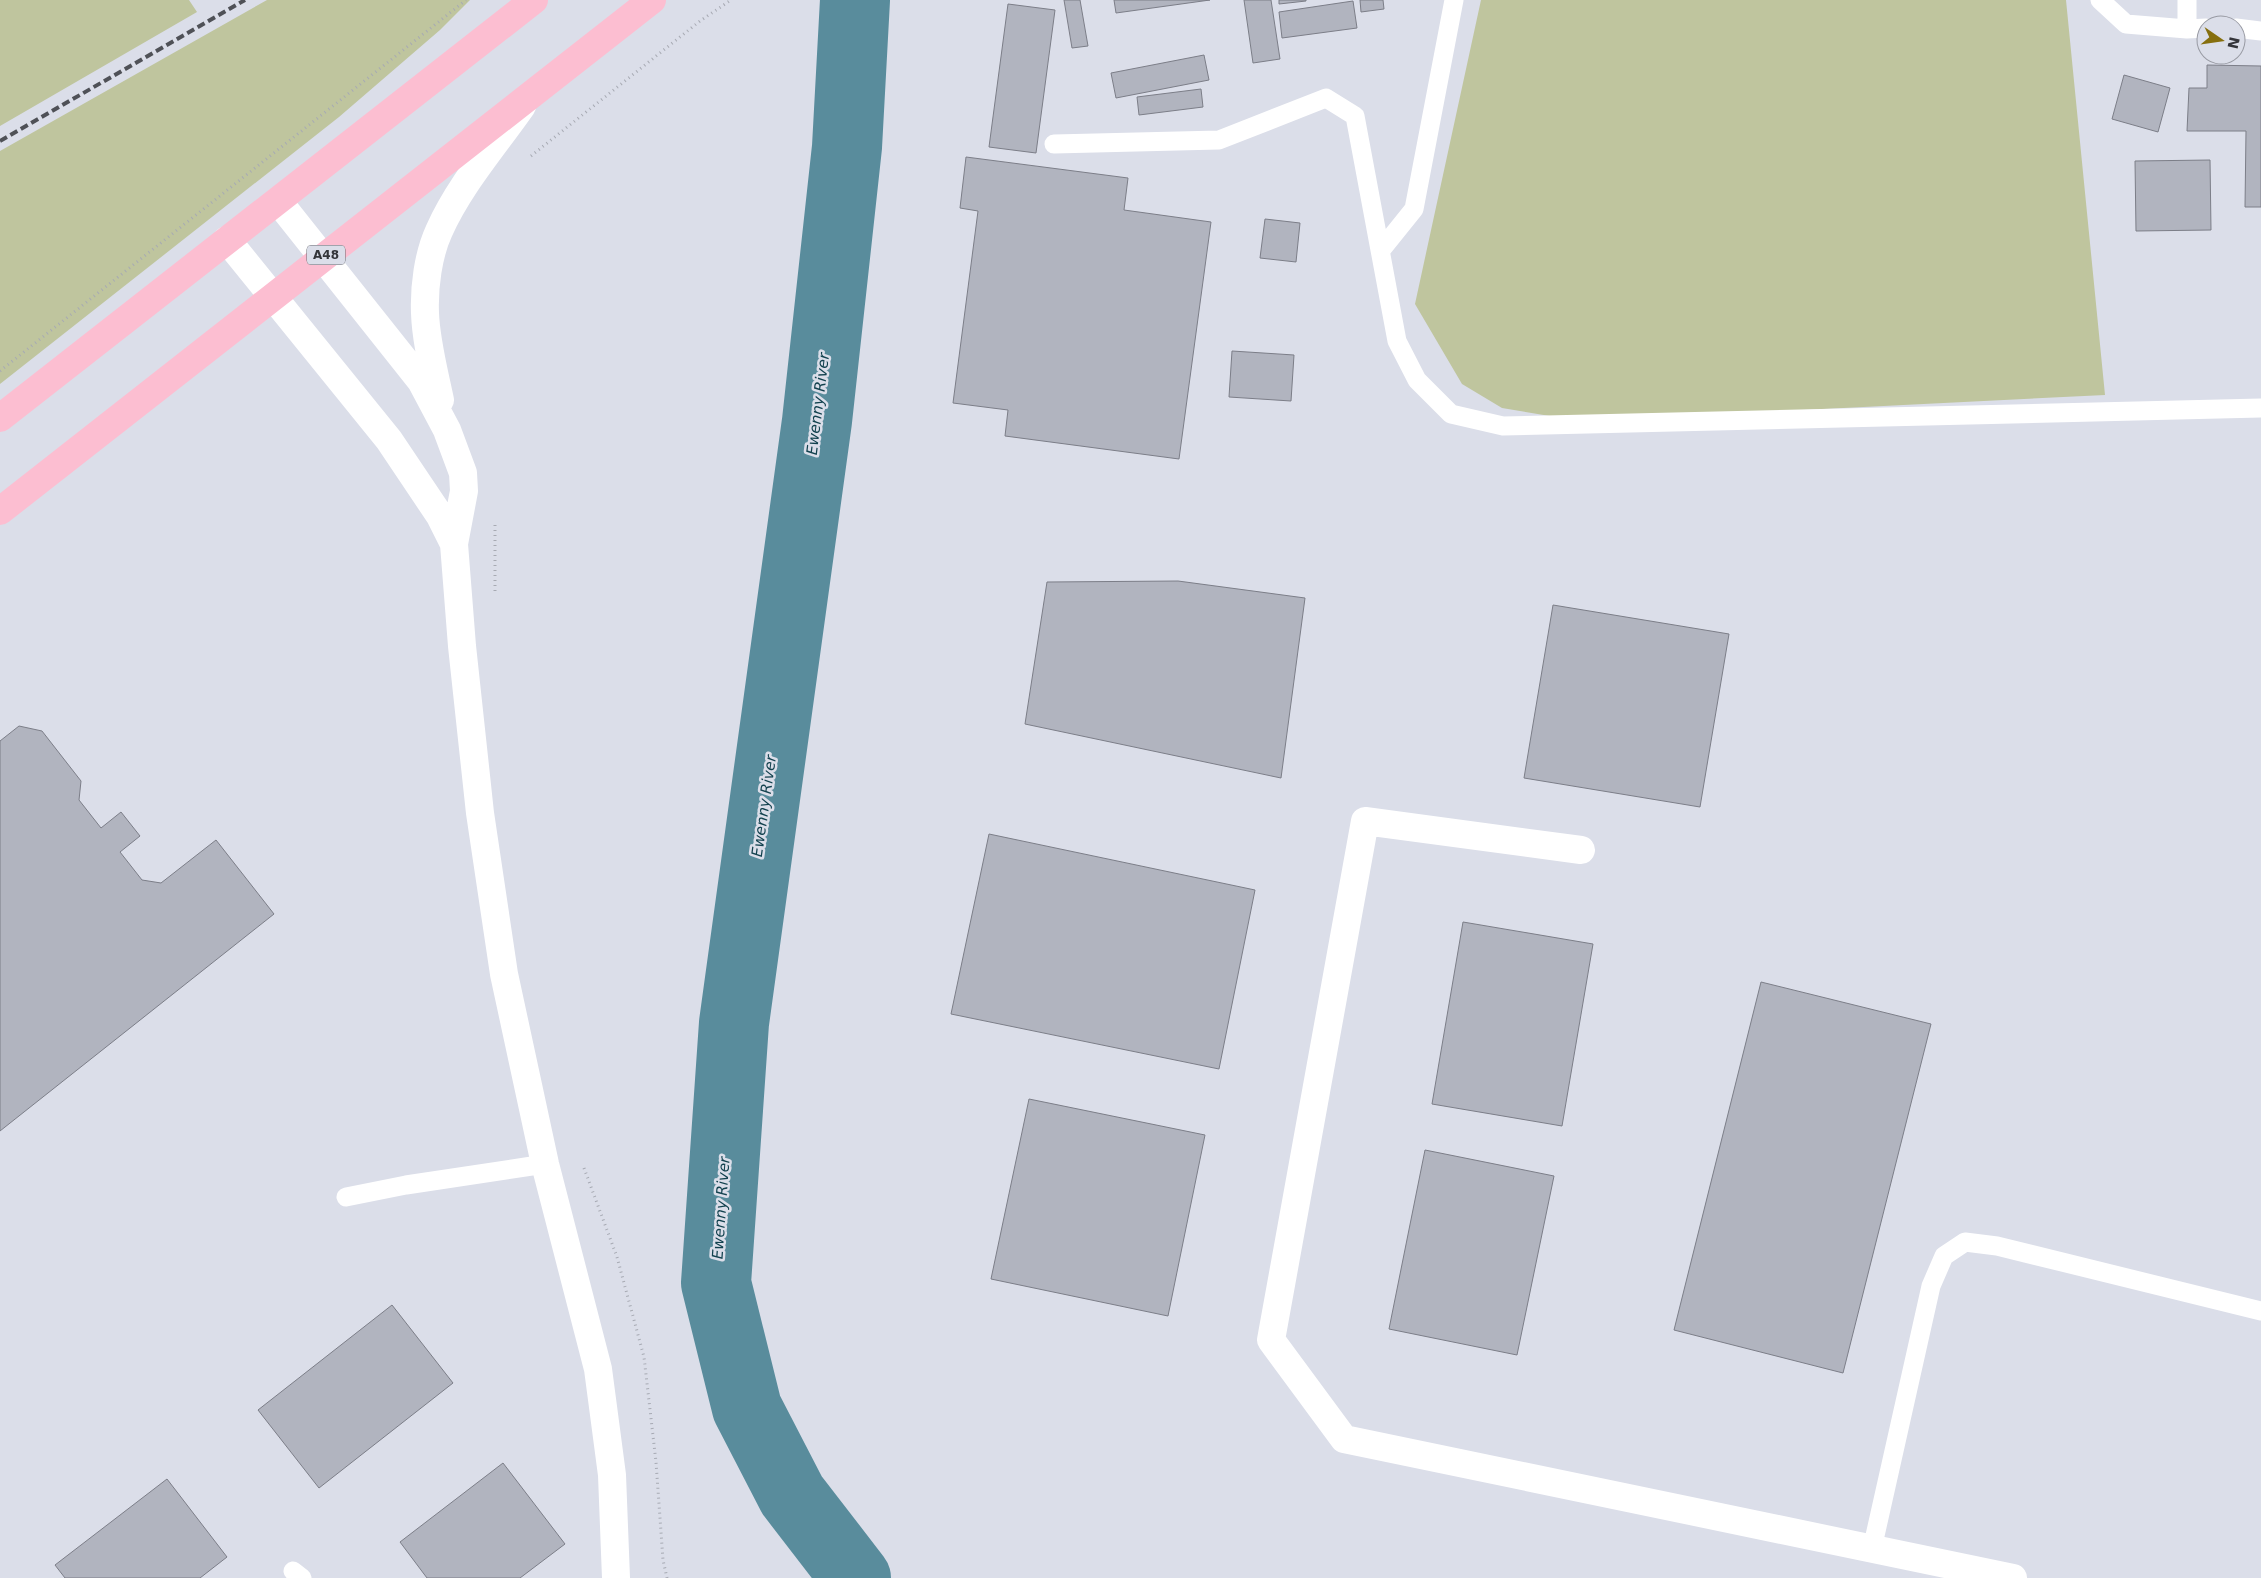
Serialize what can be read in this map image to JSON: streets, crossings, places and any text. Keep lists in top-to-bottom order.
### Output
{
  "streets": {
    "main road": ["A48"]
  },
  "water": ["Ewenny River"],
  "north": "right"
}
